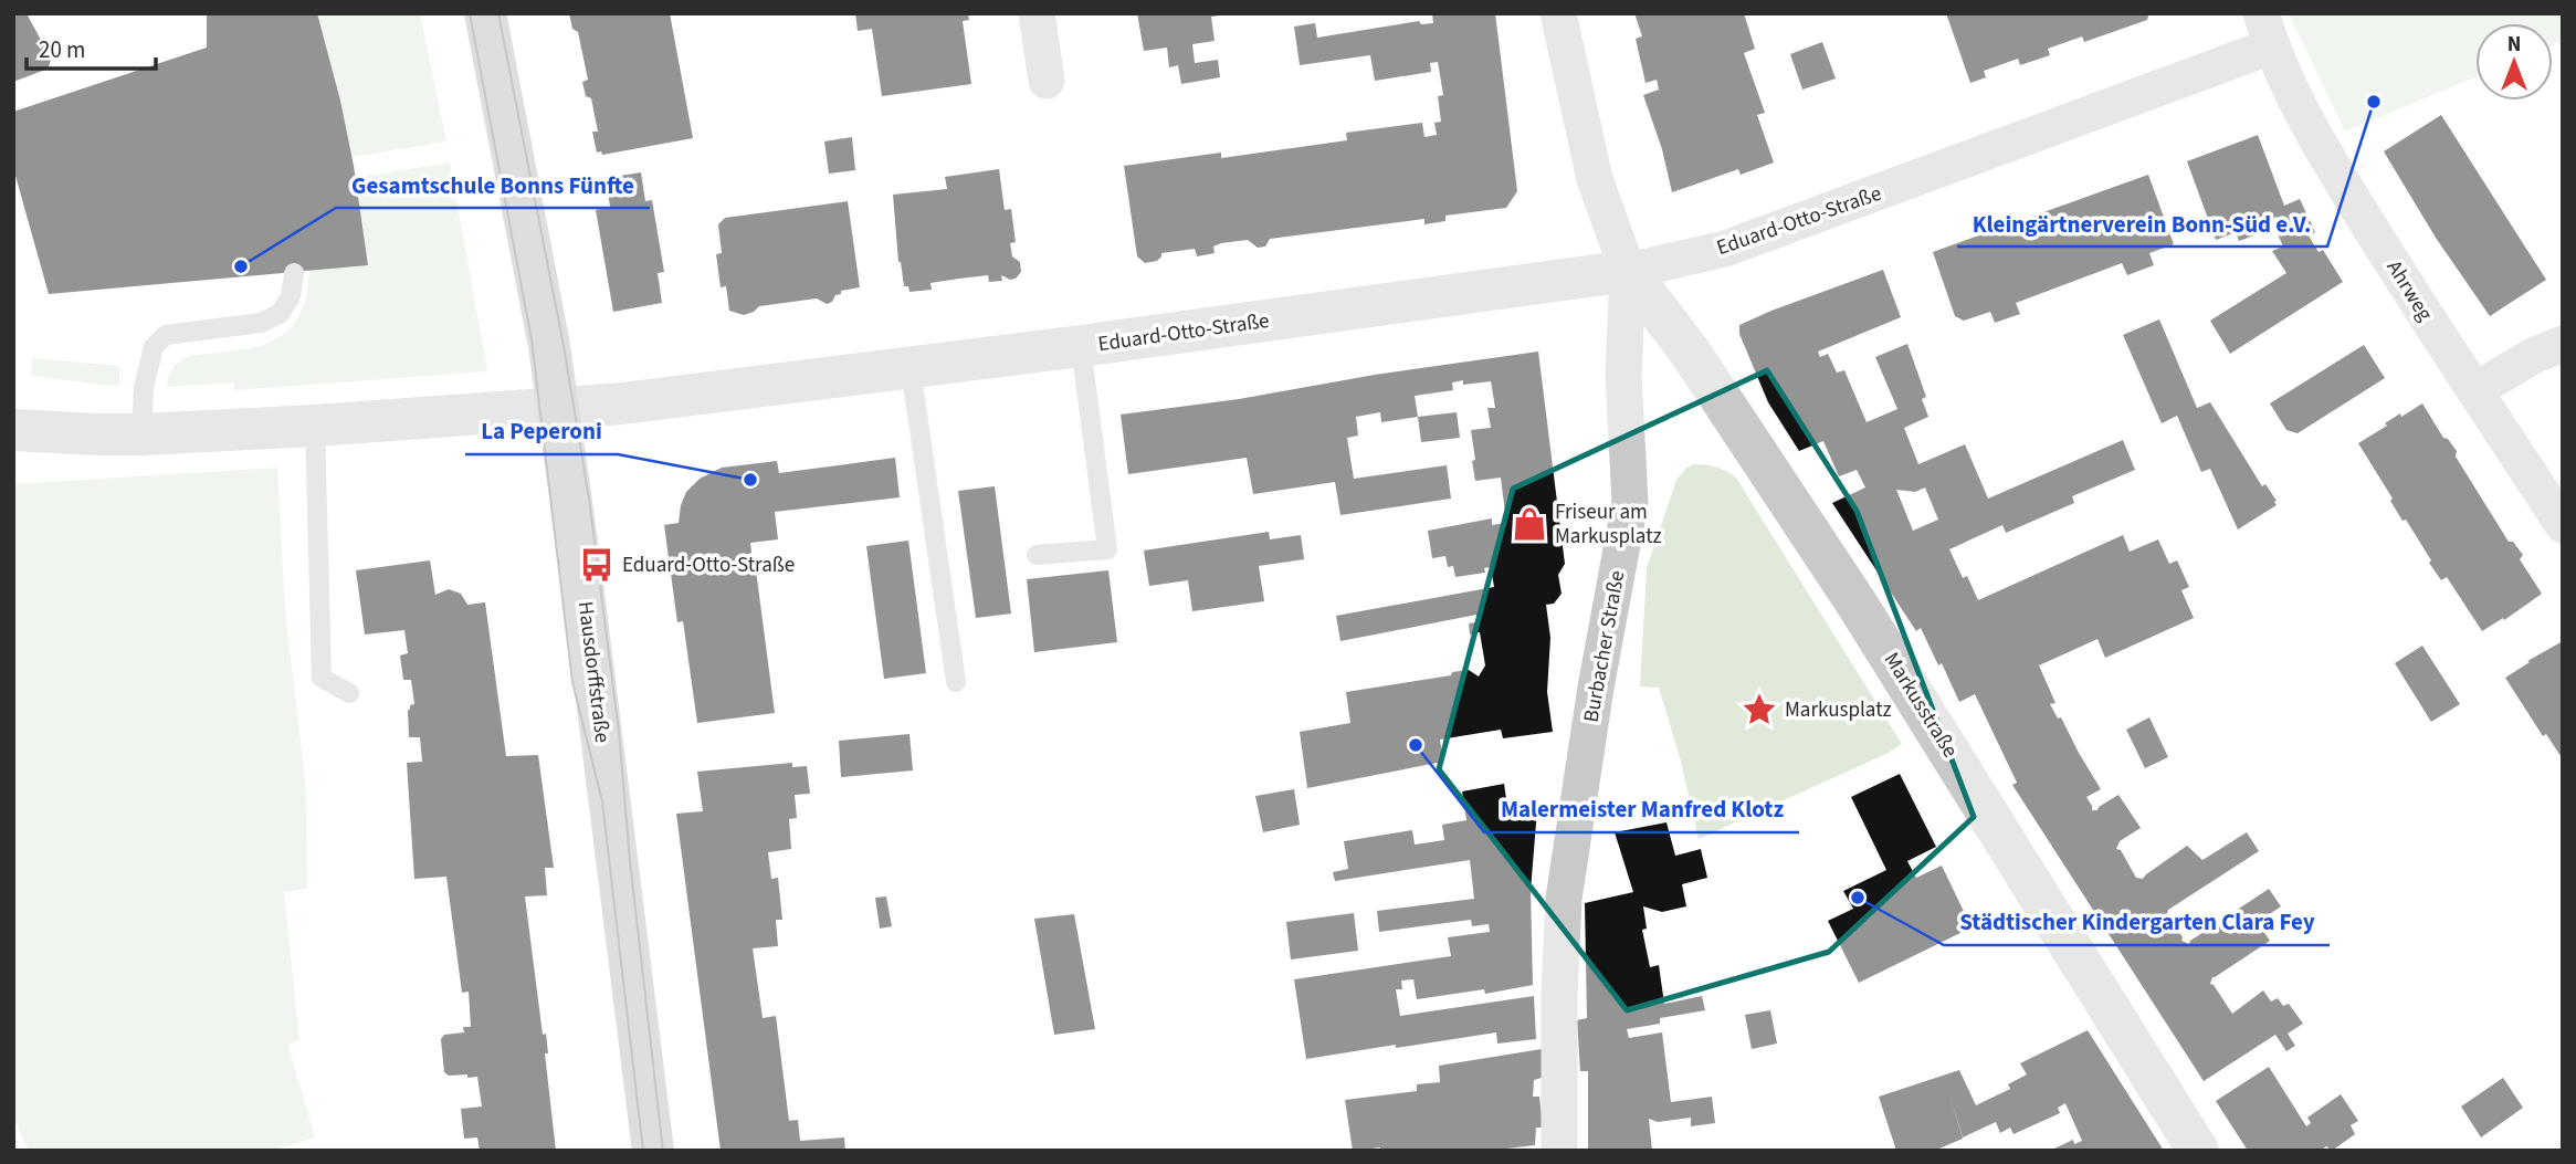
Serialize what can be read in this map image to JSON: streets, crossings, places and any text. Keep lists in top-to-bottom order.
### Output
{
  "streets": {
    "main road": ["Hausdorffstraße"],
    "street": [
      "Eduard-Otto-Straße",
      "Ahrweg",
      "Burbacher Straße",
      "Markusstraße"
    ]
  },
  "crossings": [
    ["Eduard-Otto-Straße", "Ahrweg"],
    ["Eduard-Otto-Straße", "Burbacher Straße"],
    ["Eduard-Otto-Straße", "Hausdorffstraße"],
    ["Eduard-Otto-Straße", "Markusstraße"],
    ["Burbacher Straße", "Markusstraße"]
  ],
  "places": {
    "other": [
      "Kleingärtnerverein Bonn-Süd e.V.",
      "Gesamtschule Bonns Fünfte",
      "La Peperoni",
      "Malermeister Manfred Klotz",
      "Städtischer Kindergarten Clara Fey"
    ],
    "shop": ["Friseur am Markusplatz"],
    "bus stop": ["Eduard-Otto-Straße"],
    "place": ["Markusplatz"]
  },
  "scale_bar": "20 m",
  "north": "top"
}
